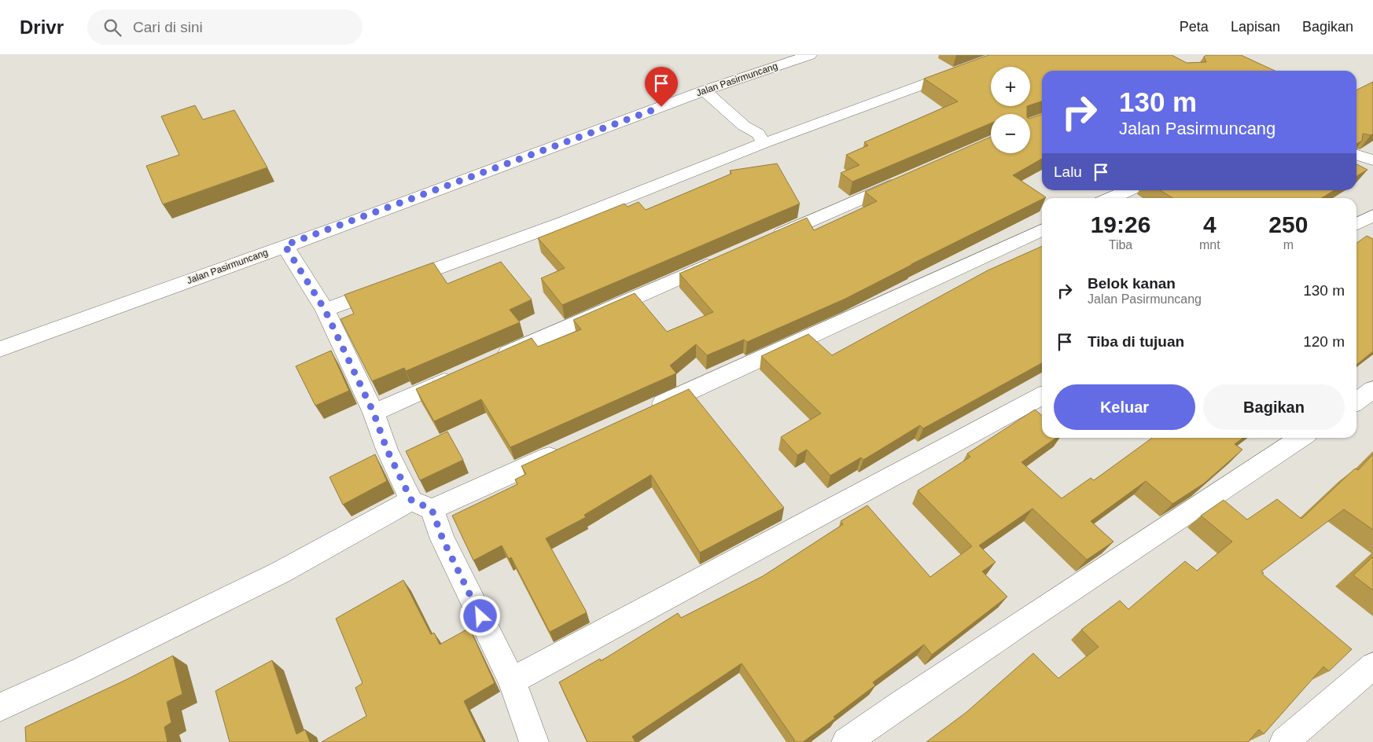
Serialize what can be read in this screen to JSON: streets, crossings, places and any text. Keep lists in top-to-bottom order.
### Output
{
  "streets": {
    "street": ["Jalan Pasirmuncang"]
  },
  "page": {
    "header": "Drivr",
    "search": "Cari di sini",
    "nav": ["Peta", "Lapisan", "Bagikan"],
    "map_buttons": ["+", "−"],
    "turn": ["130 m", "Jalan Pasirmuncang"],
    "then": "Lalu",
    "eta": [
      "19:26",
      "Tiba",
      "4",
      "mnt",
      "250",
      "m"
    ],
    "list": [
      {
        "name": "Belok kanan",
        "note": "Jalan Pasirmuncang",
        "value": "130 m"
      },
      {
        "name": "Tiba di tujuan",
        "value": "120 m"
      }
    ],
    "buttons": ["Keluar", "Bagikan"]
  }
}
